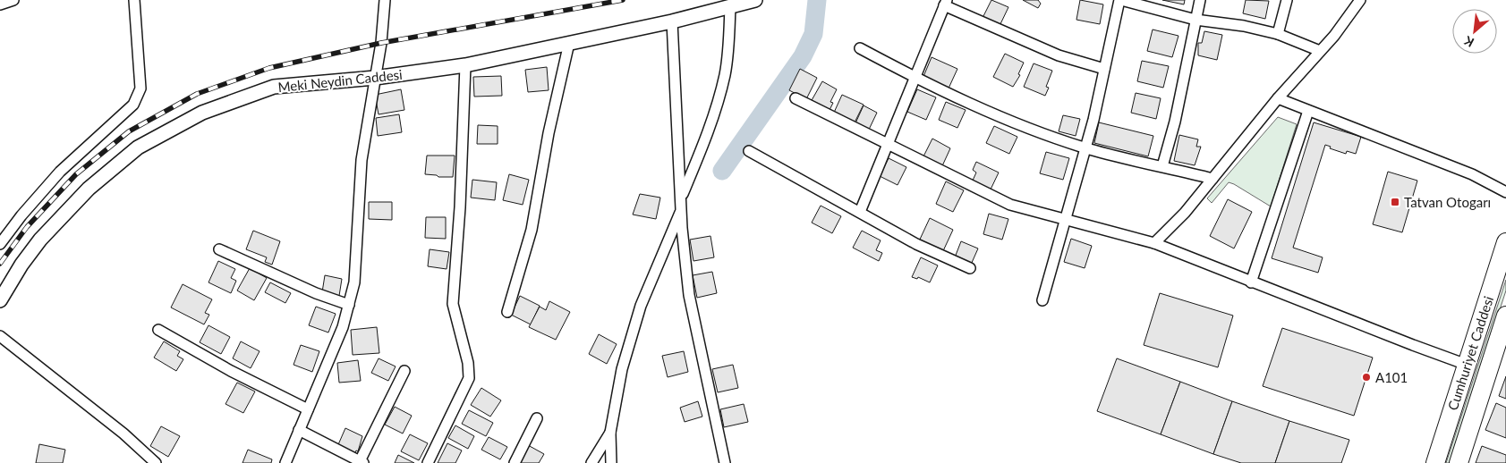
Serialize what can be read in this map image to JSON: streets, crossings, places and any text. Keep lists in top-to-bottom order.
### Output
{
  "streets": {
    "highway": ["Cumhuriyet Caddesi"],
    "street": ["Meki Neydin Caddesi"]
  },
  "places": {
    "transit": ["Tatvan Otogarı"],
    "other": ["A101"]
  },
  "north": "bottom left"
}
